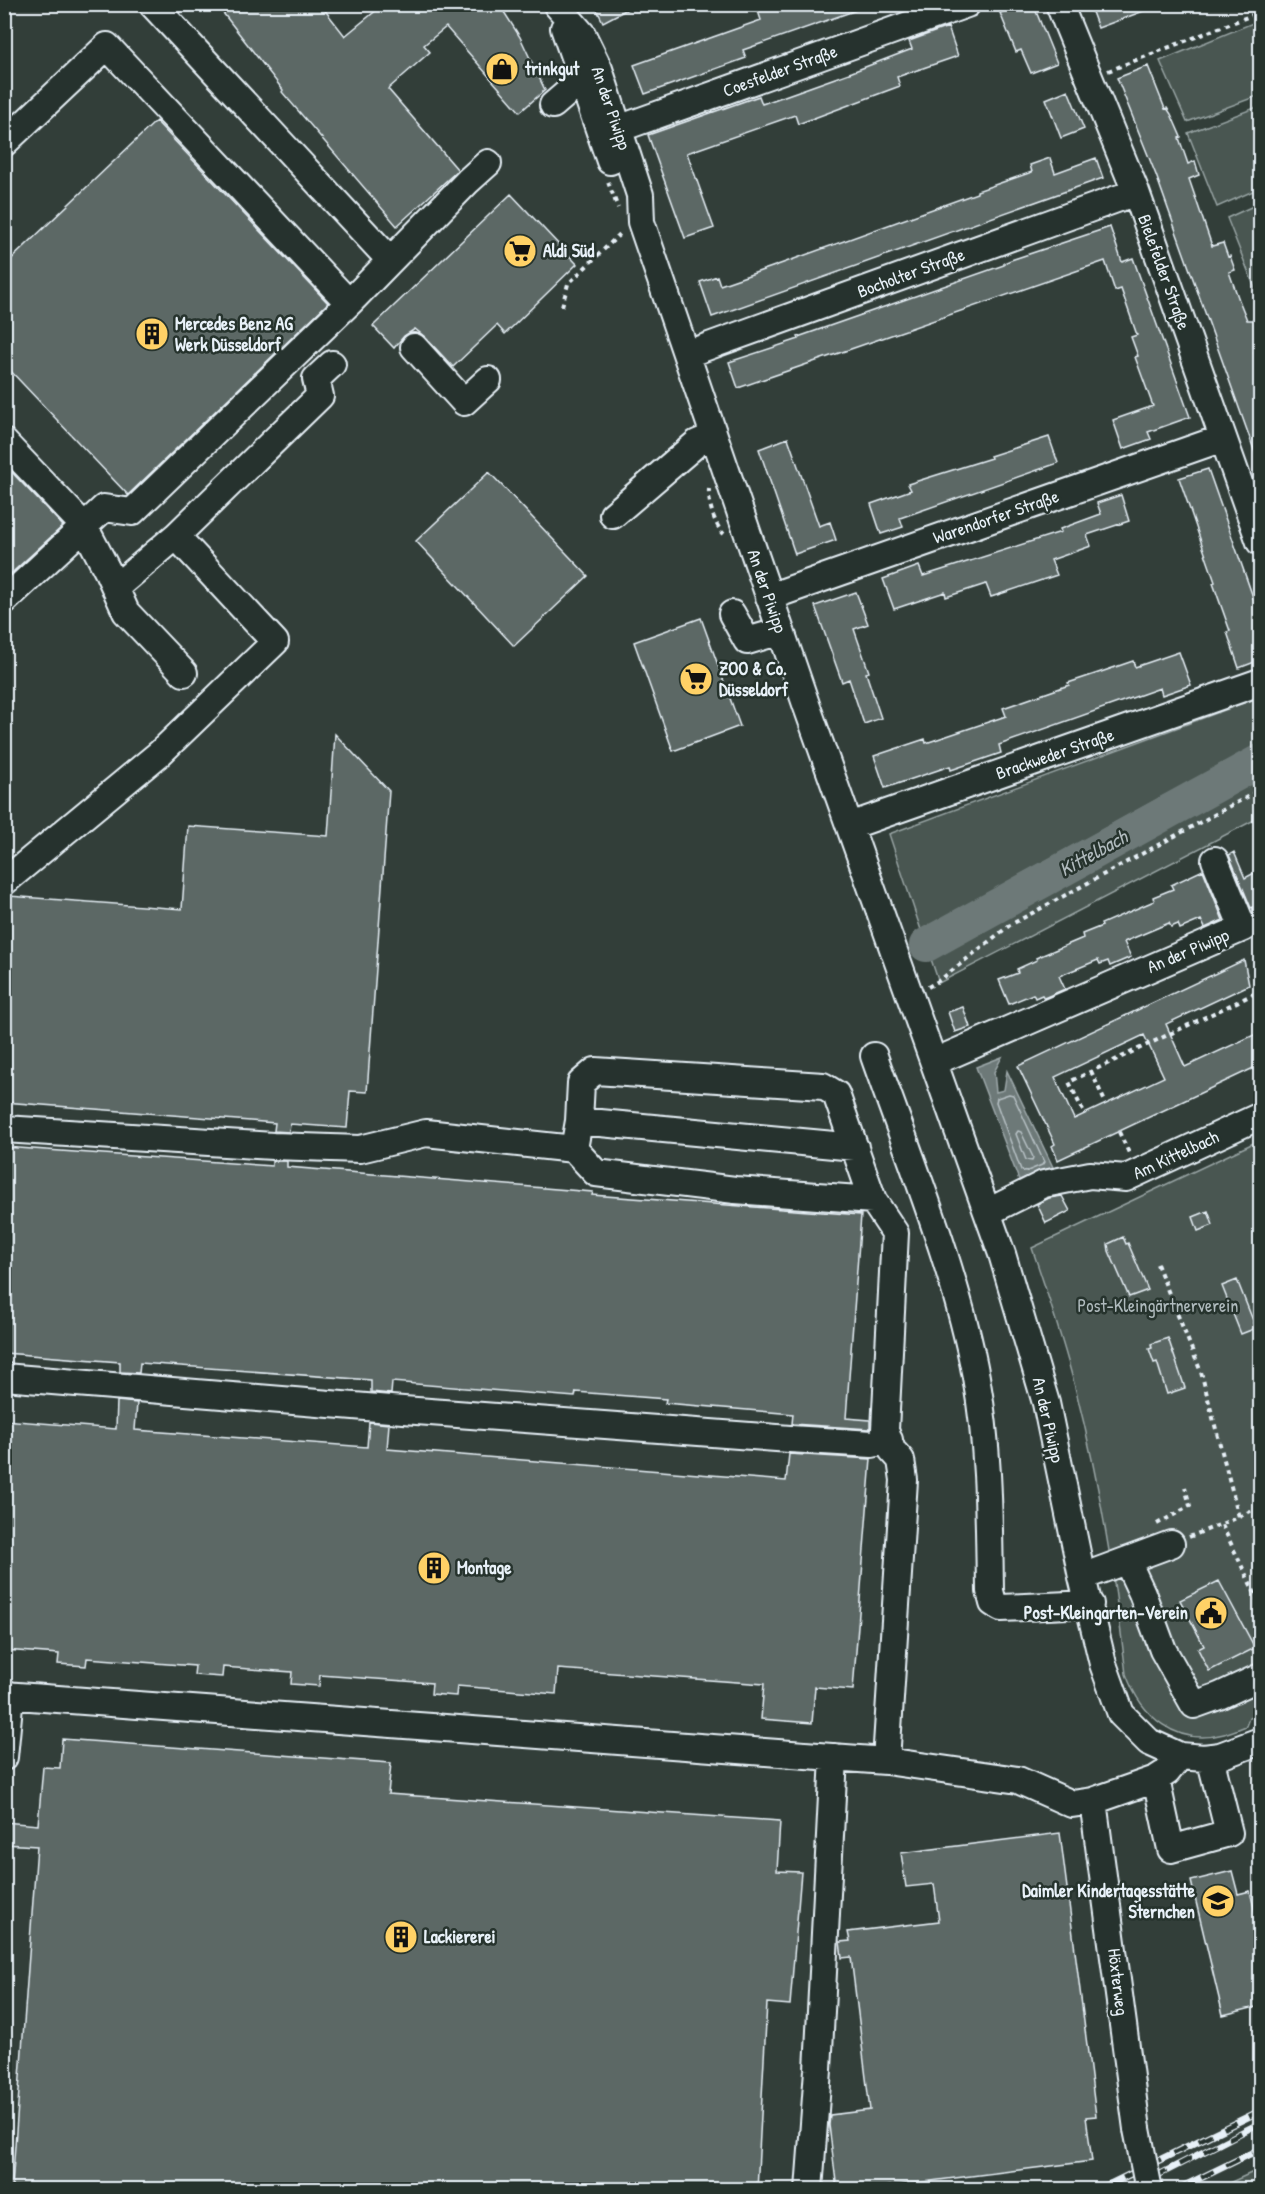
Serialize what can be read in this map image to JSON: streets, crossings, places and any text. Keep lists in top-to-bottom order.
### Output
{
  "streets": {
    "street": [
      "Coesfelder Straße",
      "An der Piwipp",
      "Bielefelder Straße",
      "Bocholter Straße",
      "Warendorfer Straße",
      "Brackweder Straße",
      "Am Kittelbach",
      "Höxterweg"
    ]
  },
  "crossings": [
    ["Coesfelder Straße", "An der Piwipp"],
    ["An der Piwipp", "Bocholter Straße"],
    ["An der Piwipp", "Warendorfer Straße"],
    ["An der Piwipp", "Brackweder Straße"],
    ["An der Piwipp", "Am Kittelbach"],
    ["Bielefelder Straße", "Bocholter Straße"],
    ["Bielefelder Straße", "Warendorfer Straße"]
  ],
  "water": ["Kittelbach"],
  "parks": ["Post-Kleingärtnerverein"],
  "places": {
    "shop": ["trinkgut"],
    "supermarket": ["Aldi Süd", "ZOO & Co. Düsseldorf"],
    "building": ["Mercedes Benz AG Werk Düsseldorf", "Montage", "Lackiererei"],
    "public building": ["Post-Kleingarten-Verein"],
    "school or university": ["Daimler Kindertagesstätte Sternchen"]
  }
}
